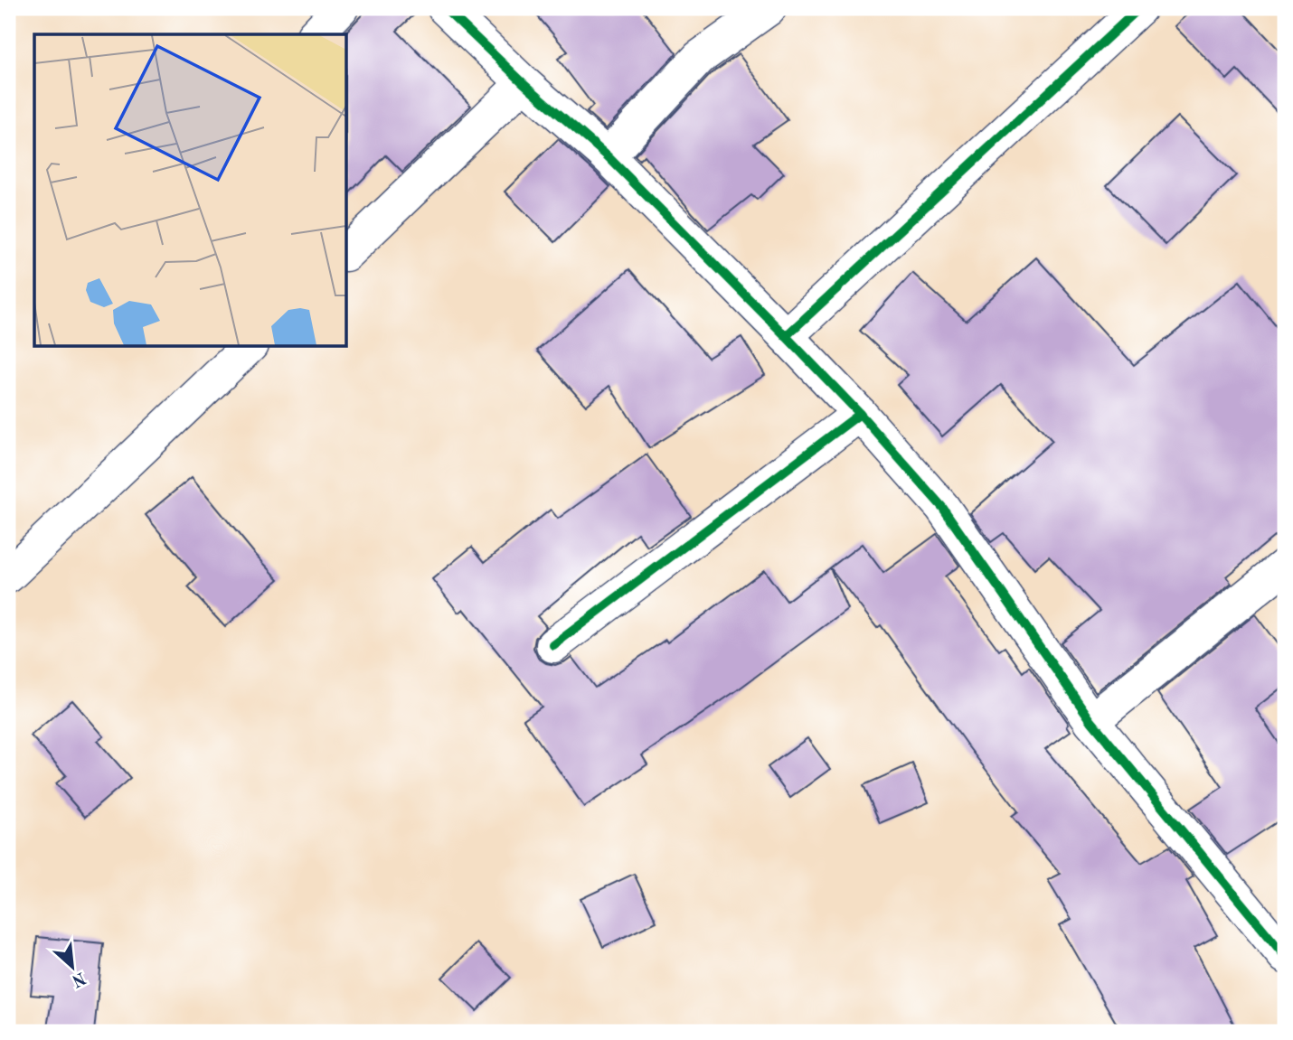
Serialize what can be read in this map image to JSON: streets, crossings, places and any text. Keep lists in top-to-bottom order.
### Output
{
  "north": "bottom right"
}
